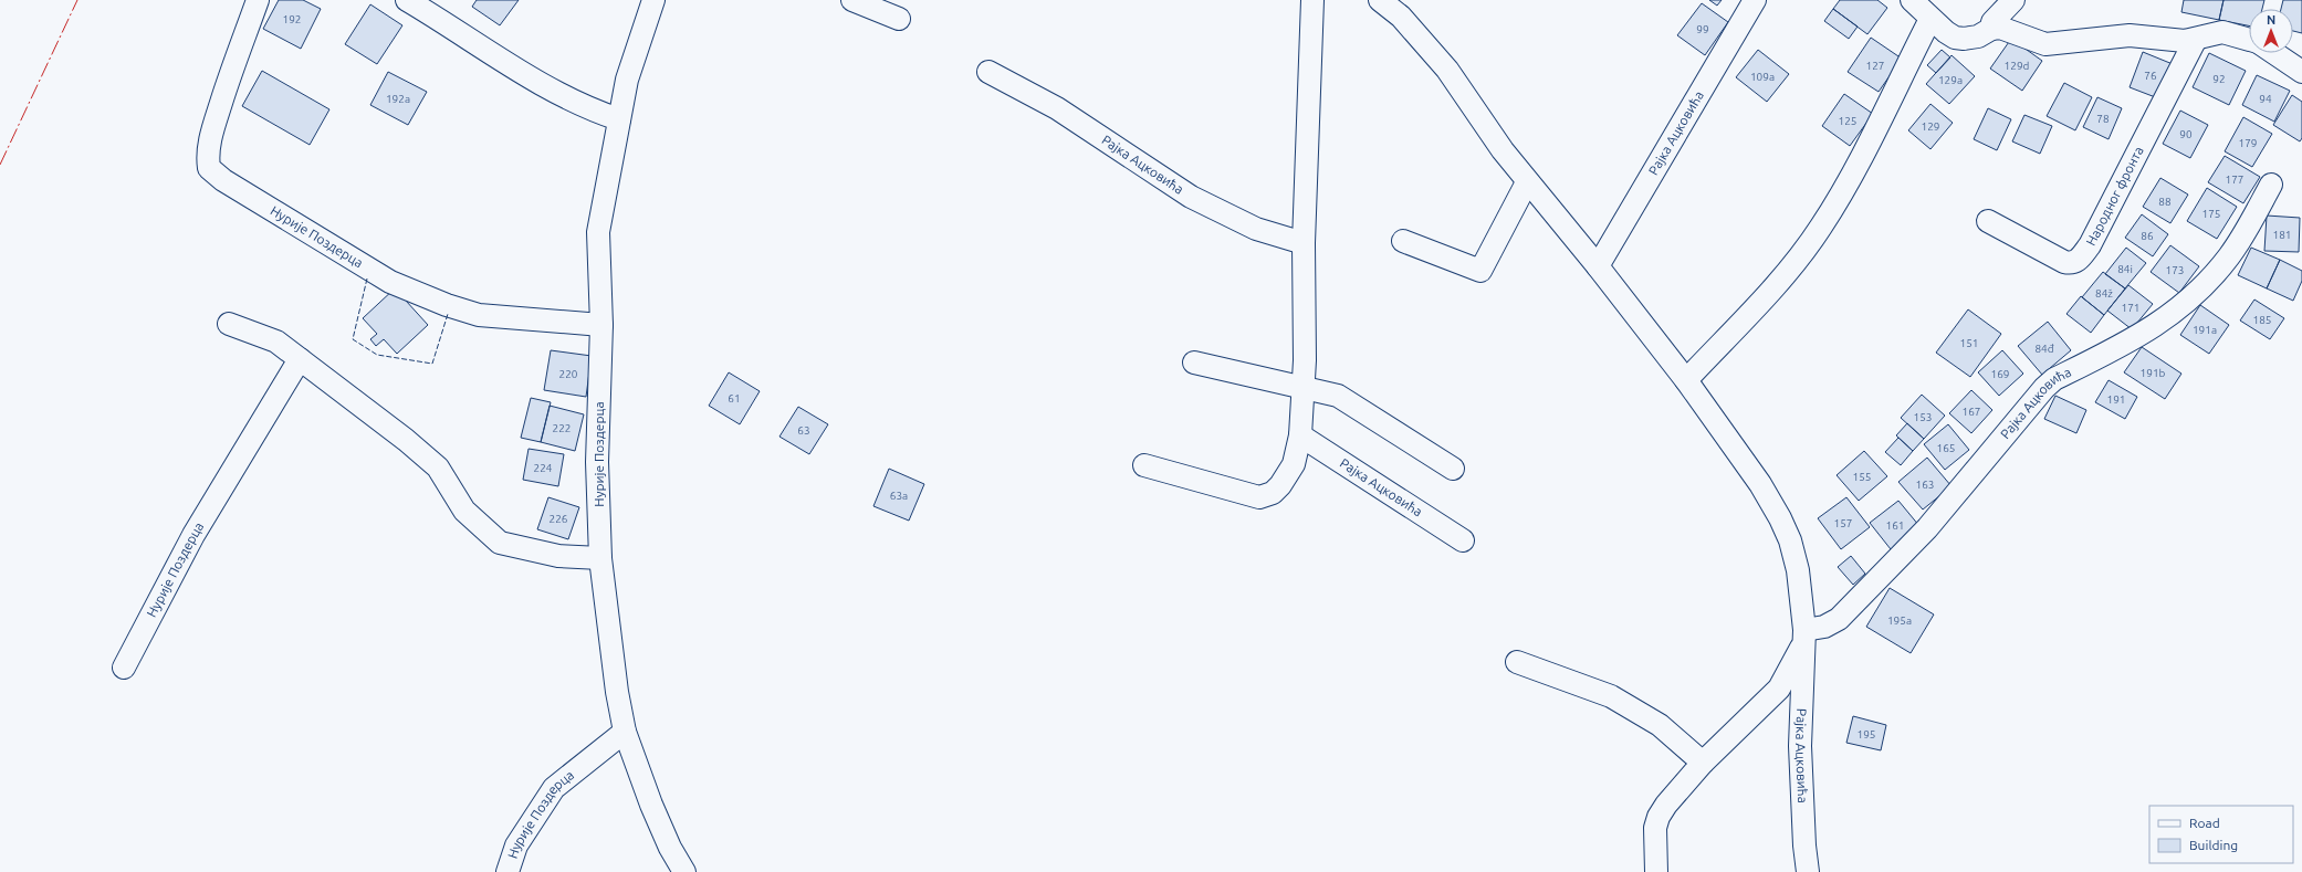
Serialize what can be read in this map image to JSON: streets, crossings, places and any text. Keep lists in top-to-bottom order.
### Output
{
  "streets": {
    "street": ["Рајка Ацковића", "Народног фронта", "Нурије Поздерца"]
  },
  "house_numbers": [
    "192",
    "99",
    "127",
    "129d",
    "76",
    "109a",
    "92",
    "129a",
    "192a",
    "94",
    "78",
    "125",
    "129",
    "90",
    "179",
    "177",
    "88",
    "175",
    "181",
    "86",
    "84i",
    "173",
    "84ž",
    "171",
    "185",
    "191a",
    "151",
    "84đ",
    "191b",
    "220",
    "169",
    "61",
    "191",
    "167",
    "153",
    "222",
    "63",
    "165",
    "224",
    "155",
    "163",
    "63a",
    "226",
    "157",
    "161",
    "195a",
    "195"
  ],
  "legend": ["Road", "Building"],
  "north": "top"
}
